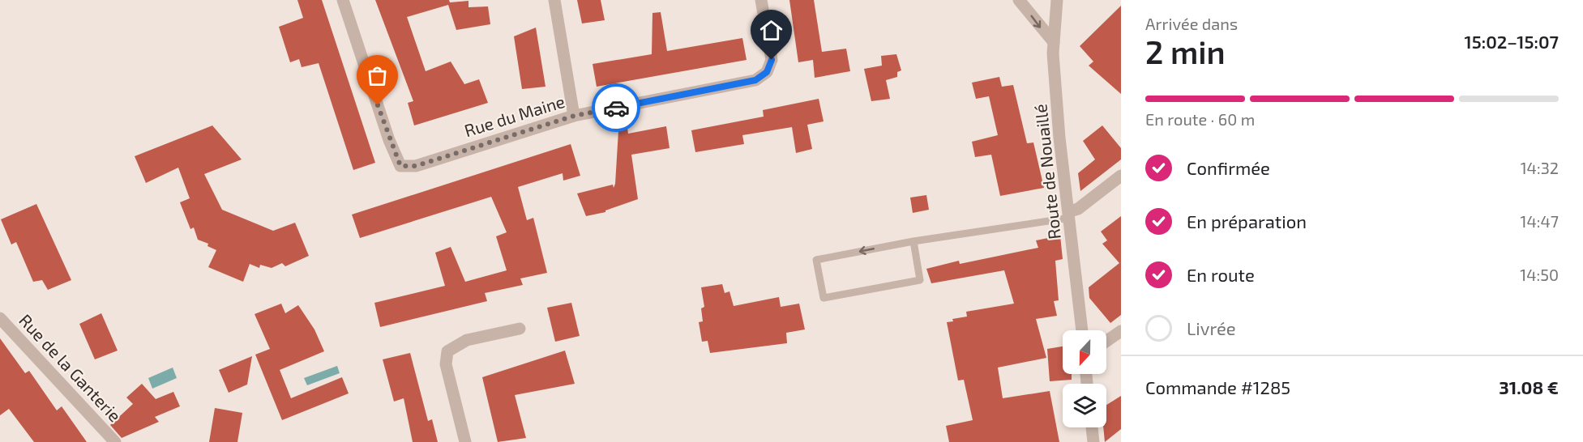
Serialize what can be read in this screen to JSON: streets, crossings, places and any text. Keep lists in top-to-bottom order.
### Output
{
  "streets": {
    "street": ["Rue du Maine", "Route de Nouaillé", "Rue de la Ganterie"]
  },
  "north": "bottom",
  "page": {
    "heading": ["2 min", "Arrivée dans", "15:02–15:07"],
    "panel": ["Commande #1285", "31.08 €"],
    "bar": "En route · 60 m",
    "list": [
      ["Confirmée", "14:32"],
      ["En préparation", "14:47"],
      ["En route", "14:50"],
      "Livrée"
    ]
  }
}
